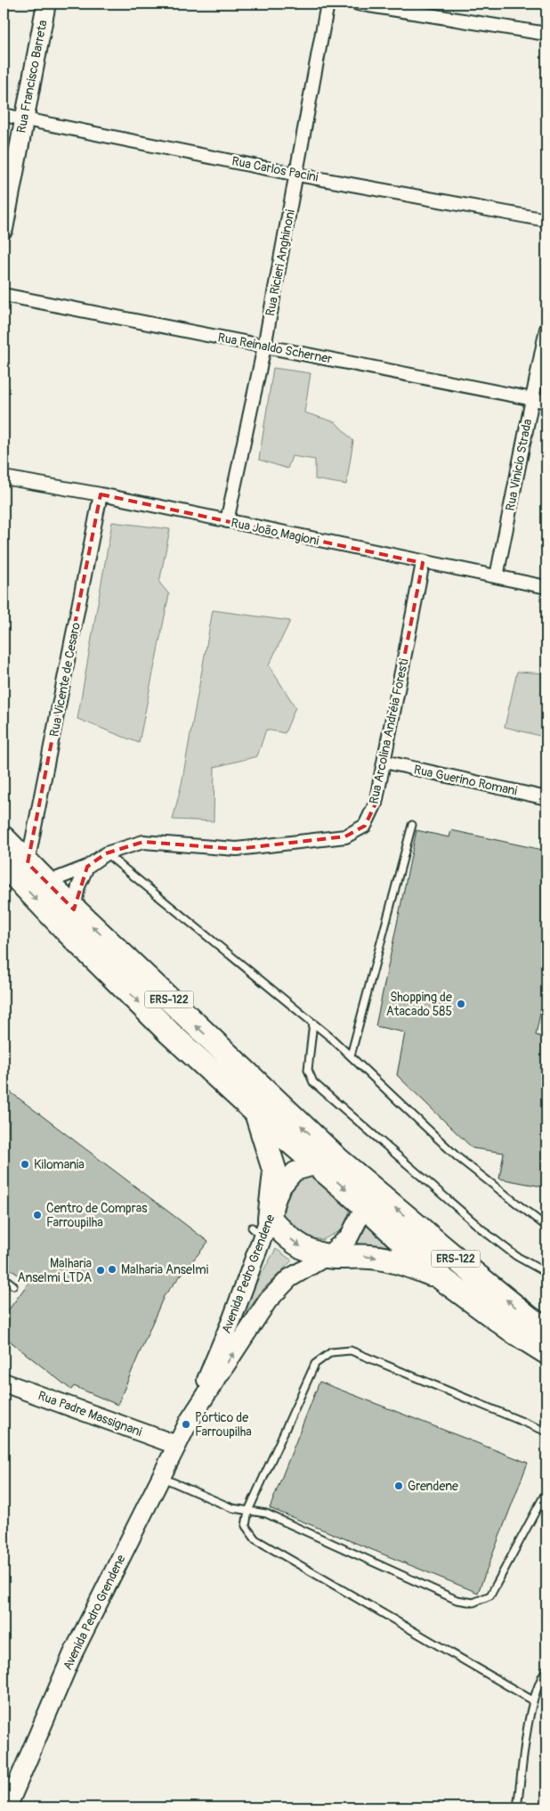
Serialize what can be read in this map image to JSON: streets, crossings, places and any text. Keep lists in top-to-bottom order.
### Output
{
  "streets": {
    "highway": ["ERS-122"],
    "main road": ["Rua Francisco Barreta", "Avenida Pedro Grendene", "Rua Padre Massignani"],
    "street": [
      "Rua Carlos Pacini",
      "Rua Ricieri Anghinoni",
      "Rua Reinaldo Scherner",
      "Rua Vinicio Strada",
      "Rua João Magioni",
      "Rua Vicente de Cesaro",
      "Rua Arcolina Andréia Foresti",
      "Rua Guerino Romani"
    ]
  },
  "crossings": [
    ["Rua Francisco Barreta", "Rua Carlos Pacini"],
    ["Rua Carlos Pacini", "Rua Ricieri Anghinoni"],
    ["Rua Ricieri Anghinoni", "Rua Reinaldo Scherner"],
    ["Rua Ricieri Anghinoni", "Rua João Magioni"],
    ["Rua Reinaldo Scherner", "Rua Vinicio Strada"],
    ["Rua Vinicio Strada", "Rua João Magioni"],
    ["Rua João Magioni", "Rua Vicente de Cesaro"],
    ["Rua João Magioni", "Rua Arcolina Andréia Foresti"],
    ["Rua Vicente de Cesaro", "ERS-122"],
    ["Rua Arcolina Andréia Foresti", "Rua Guerino Romani"],
    ["ERS-122", "Avenida Pedro Grendene"],
    ["Avenida Pedro Grendene", "Rua Padre Massignani"]
  ],
  "places": [
    "Shopping de Atacado 585",
    "Kilomania",
    "Centro de Compras Farroupilha",
    "Malharia Anselmi",
    "Malharia Anselmi LTDA",
    "Pórtico de Farroupilha",
    "Grendene"
  ]
}
